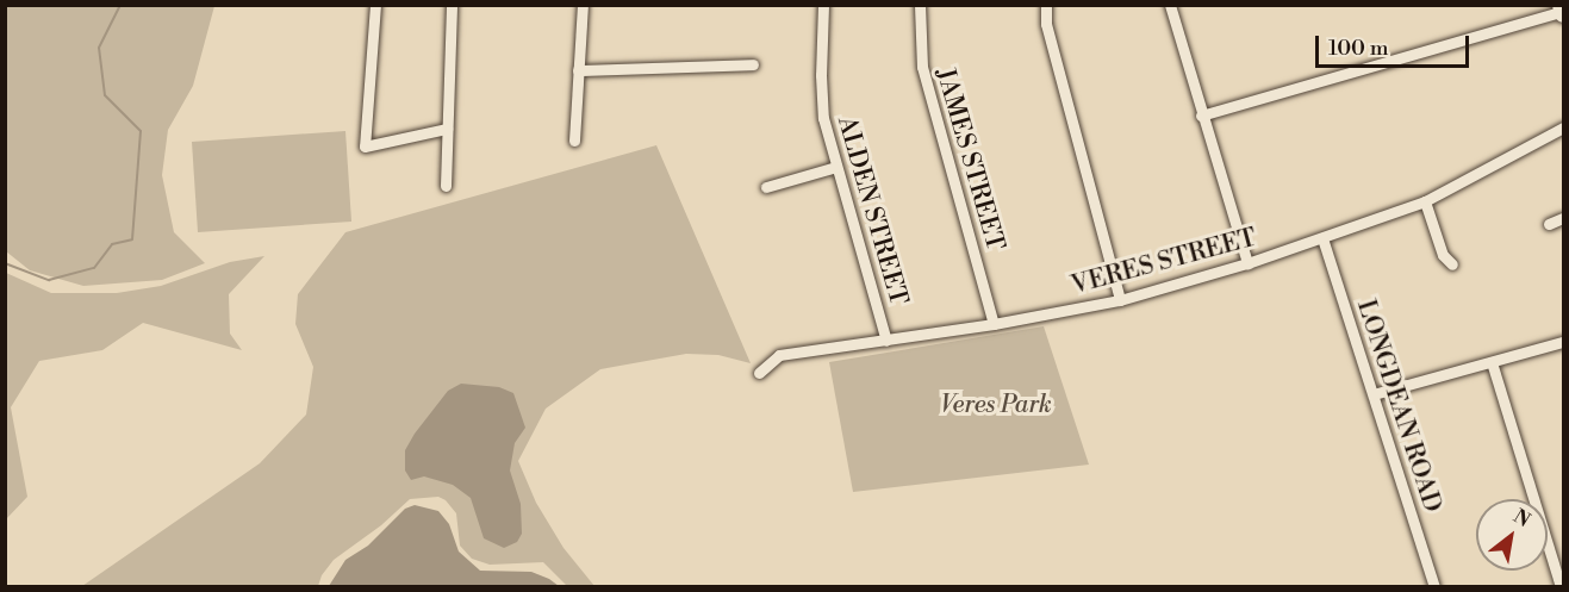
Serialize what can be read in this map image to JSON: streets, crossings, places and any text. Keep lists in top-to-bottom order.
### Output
{
  "streets": {
    "street": [
      "JAMES STREET",
      "ALDEN STREET",
      "VERES STREET",
      "LONGDEAN ROAD"
    ]
  },
  "crossings": [
    ["JAMES STREET", "VERES STREET"],
    ["ALDEN STREET", "VERES STREET"],
    ["VERES STREET", "LONGDEAN ROAD"]
  ],
  "parks": ["Veres Park"],
  "scale_bar": "100 m",
  "north": "top right"
}
